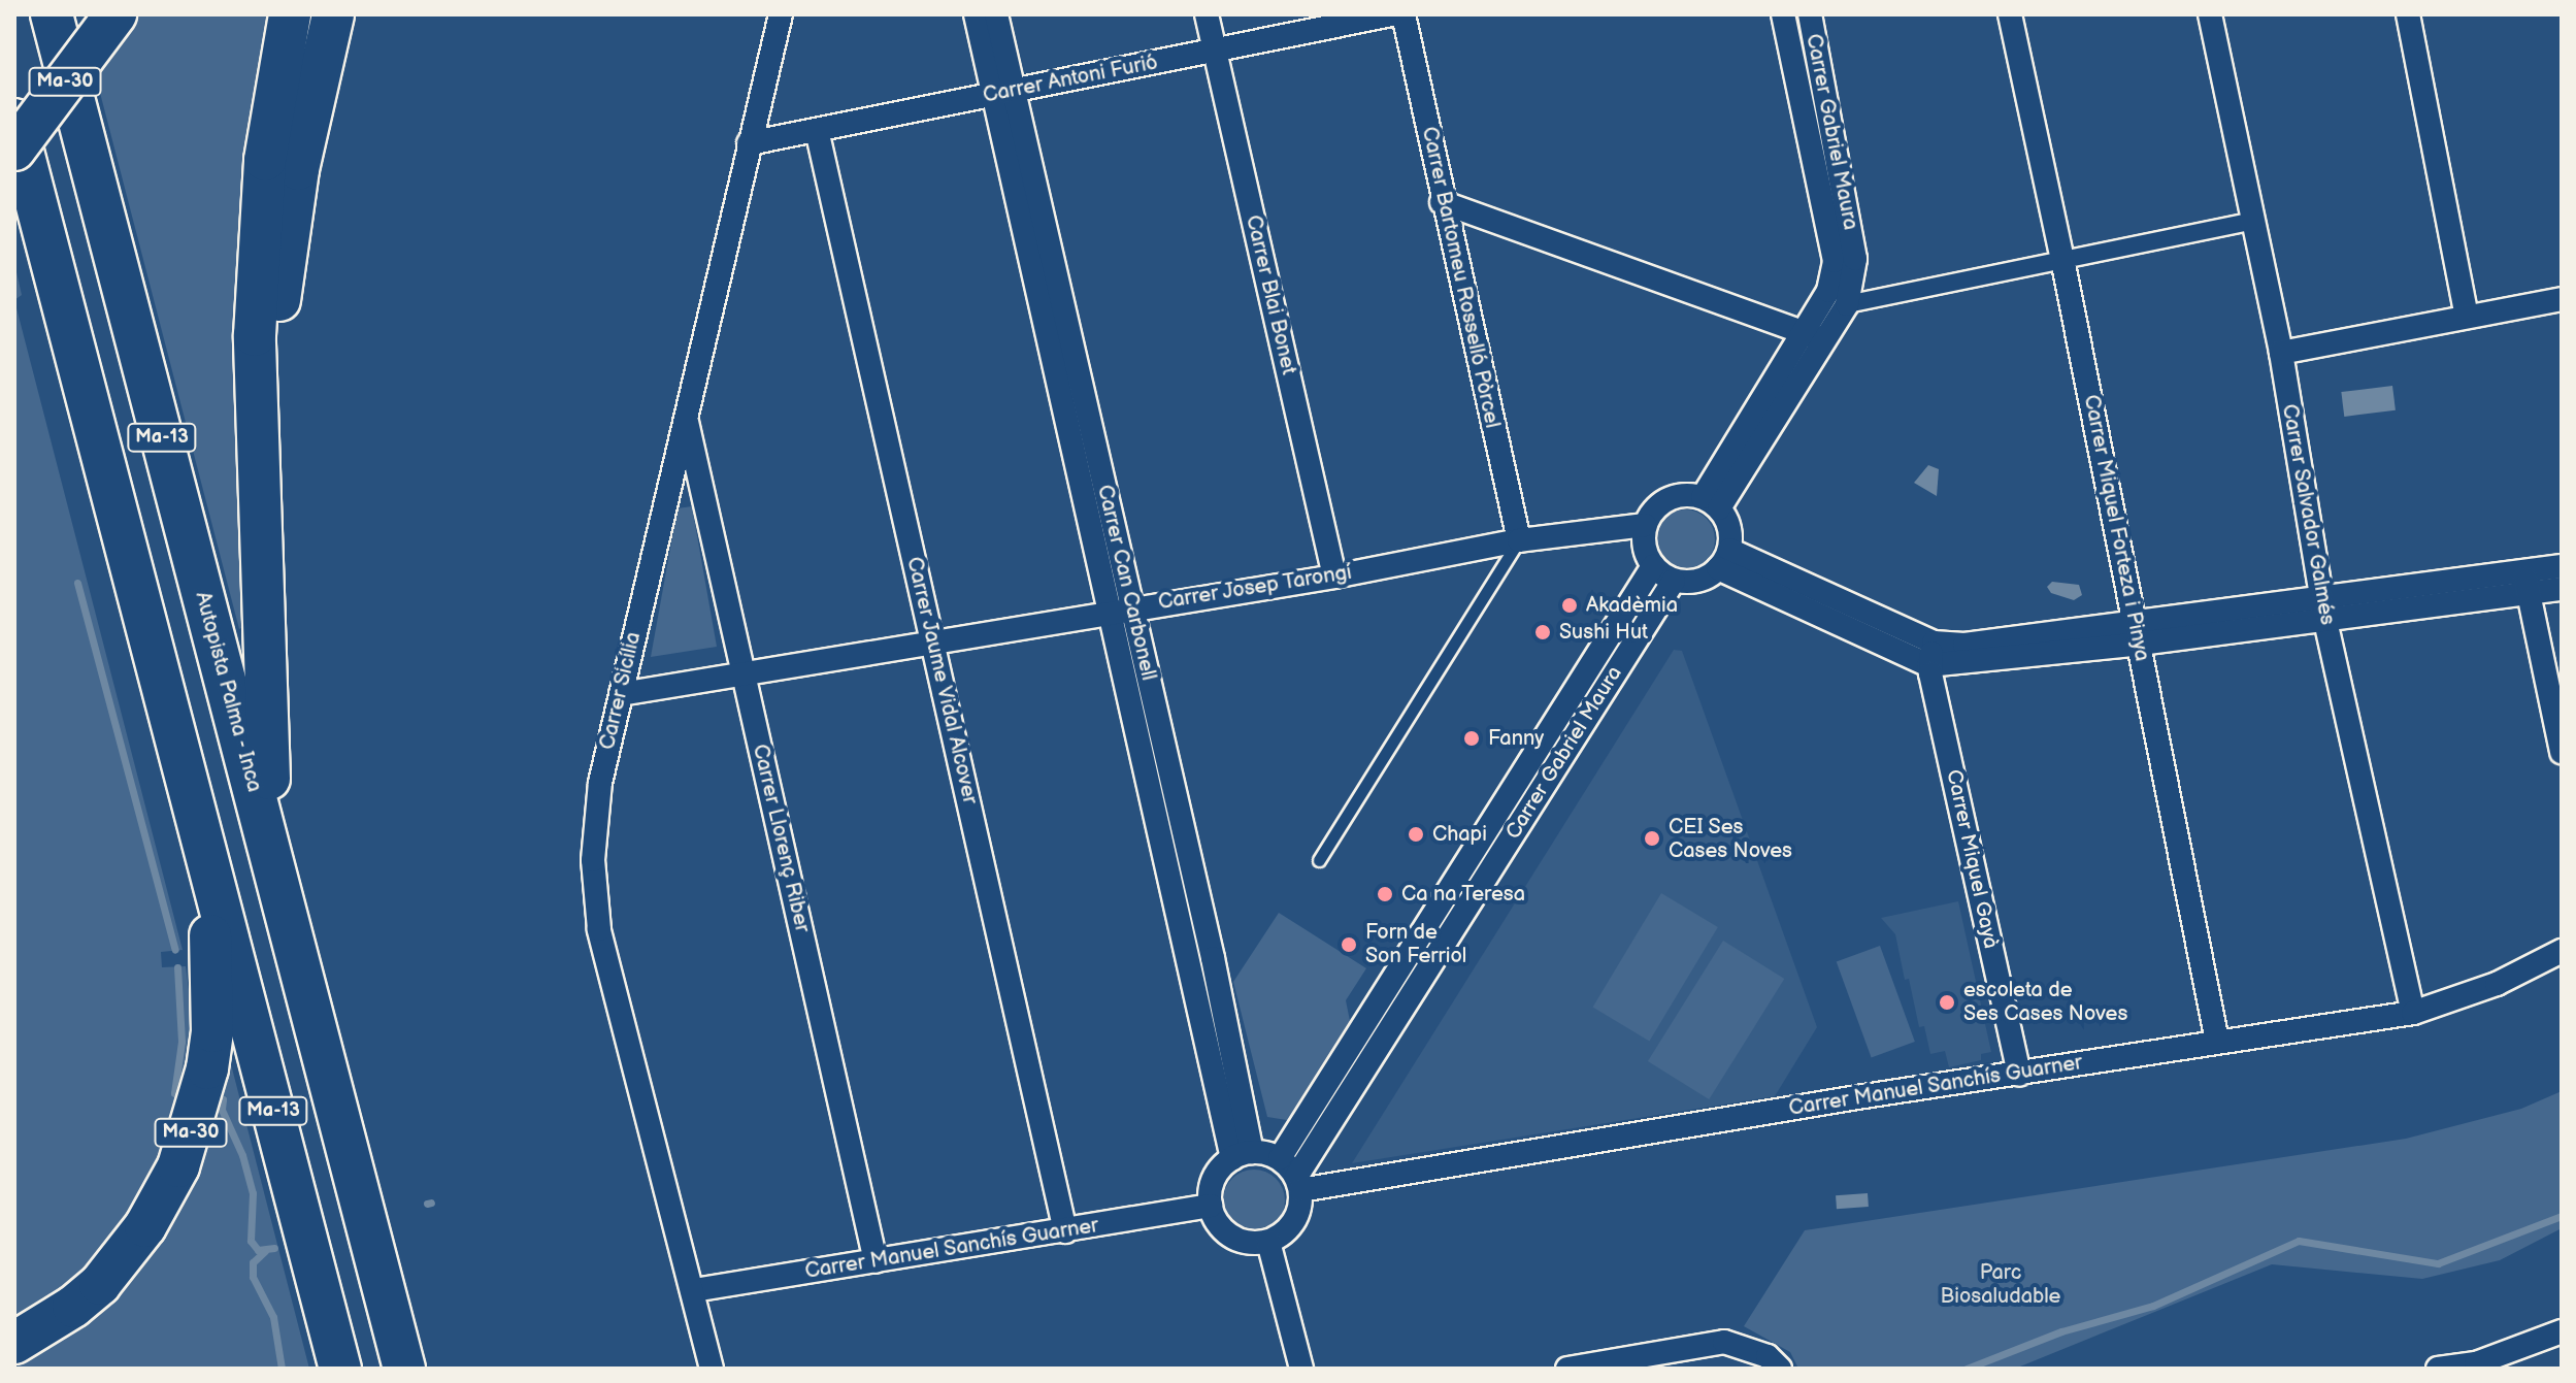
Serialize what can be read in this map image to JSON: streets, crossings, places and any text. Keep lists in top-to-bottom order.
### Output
{
  "streets": {
    "highway": ["Ma-30", "Ma-13", "Autopista Palma - Inca"],
    "street": [
      "Carrer Antoni Furió",
      "Carrer Gabriel Maura",
      "Carrer Bartomeu Rosselló Pòrcel",
      "Carrer Blai Bonet",
      "Carrer Salvador Galmés",
      "Carrer Miquel Forteza i Pinya",
      "Carrer Can Carbonell",
      "Carrer Josep Tarongí",
      "Carrer Jaume Vidal Alcover",
      "Carrer Sicília",
      "Carrer Llorenç Riber",
      "Carrer Miquel Gayà",
      "Carrer Manuel Sanchís Guarner"
    ]
  },
  "crossings": [
    ["Carrer Antoni Furió", "Carrer Blai Bonet"],
    ["Carrer Antoni Furió", "Carrer Can Carbonell"],
    ["Carrer Antoni Furió", "Carrer Jaume Vidal Alcover"],
    ["Carrer Antoni Furió", "Carrer Sicília"],
    ["Ma-30", "Ma-13"],
    ["Carrer Gabriel Maura", "Carrer Can Carbonell"],
    ["Carrer Gabriel Maura", "Carrer Josep Tarongí"],
    ["Carrer Gabriel Maura", "Carrer Manuel Sanchís Guarner"],
    ["Carrer Bartomeu Rosselló Pòrcel", "Carrer Josep Tarongí"],
    ["Carrer Blai Bonet", "Carrer Josep Tarongí"],
    ["Carrer Salvador Galmés", "Carrer Manuel Sanchís Guarner"],
    ["Carrer Miquel Forteza i Pinya", "Carrer Manuel Sanchís Guarner"],
    ["Carrer Can Carbonell", "Carrer Josep Tarongí"],
    ["Carrer Can Carbonell", "Carrer Manuel Sanchís Guarner"],
    ["Carrer Josep Tarongí", "Carrer Jaume Vidal Alcover"],
    ["Carrer Josep Tarongí", "Carrer Sicília"],
    ["Carrer Josep Tarongí", "Carrer Llorenç Riber"],
    ["Carrer Jaume Vidal Alcover", "Carrer Manuel Sanchís Guarner"],
    ["Carrer Sicília", "Carrer Llorenç Riber"],
    ["Carrer Sicília", "Carrer Manuel Sanchís Guarner"],
    ["Carrer Llorenç Riber", "Carrer Manuel Sanchís Guarner"],
    ["Carrer Miquel Gayà", "Carrer Manuel Sanchís Guarner"]
  ],
  "parks": ["Parc Biosaludable"],
  "places": [
    "Akadèmia",
    "Sushi Hut",
    "Fanny",
    "Chapi",
    "CEI Ses Cases Noves",
    "Ca na Teresa",
    "Forn de Son Ferriol",
    "escoleta de Ses Cases Noves"
  ]
}
